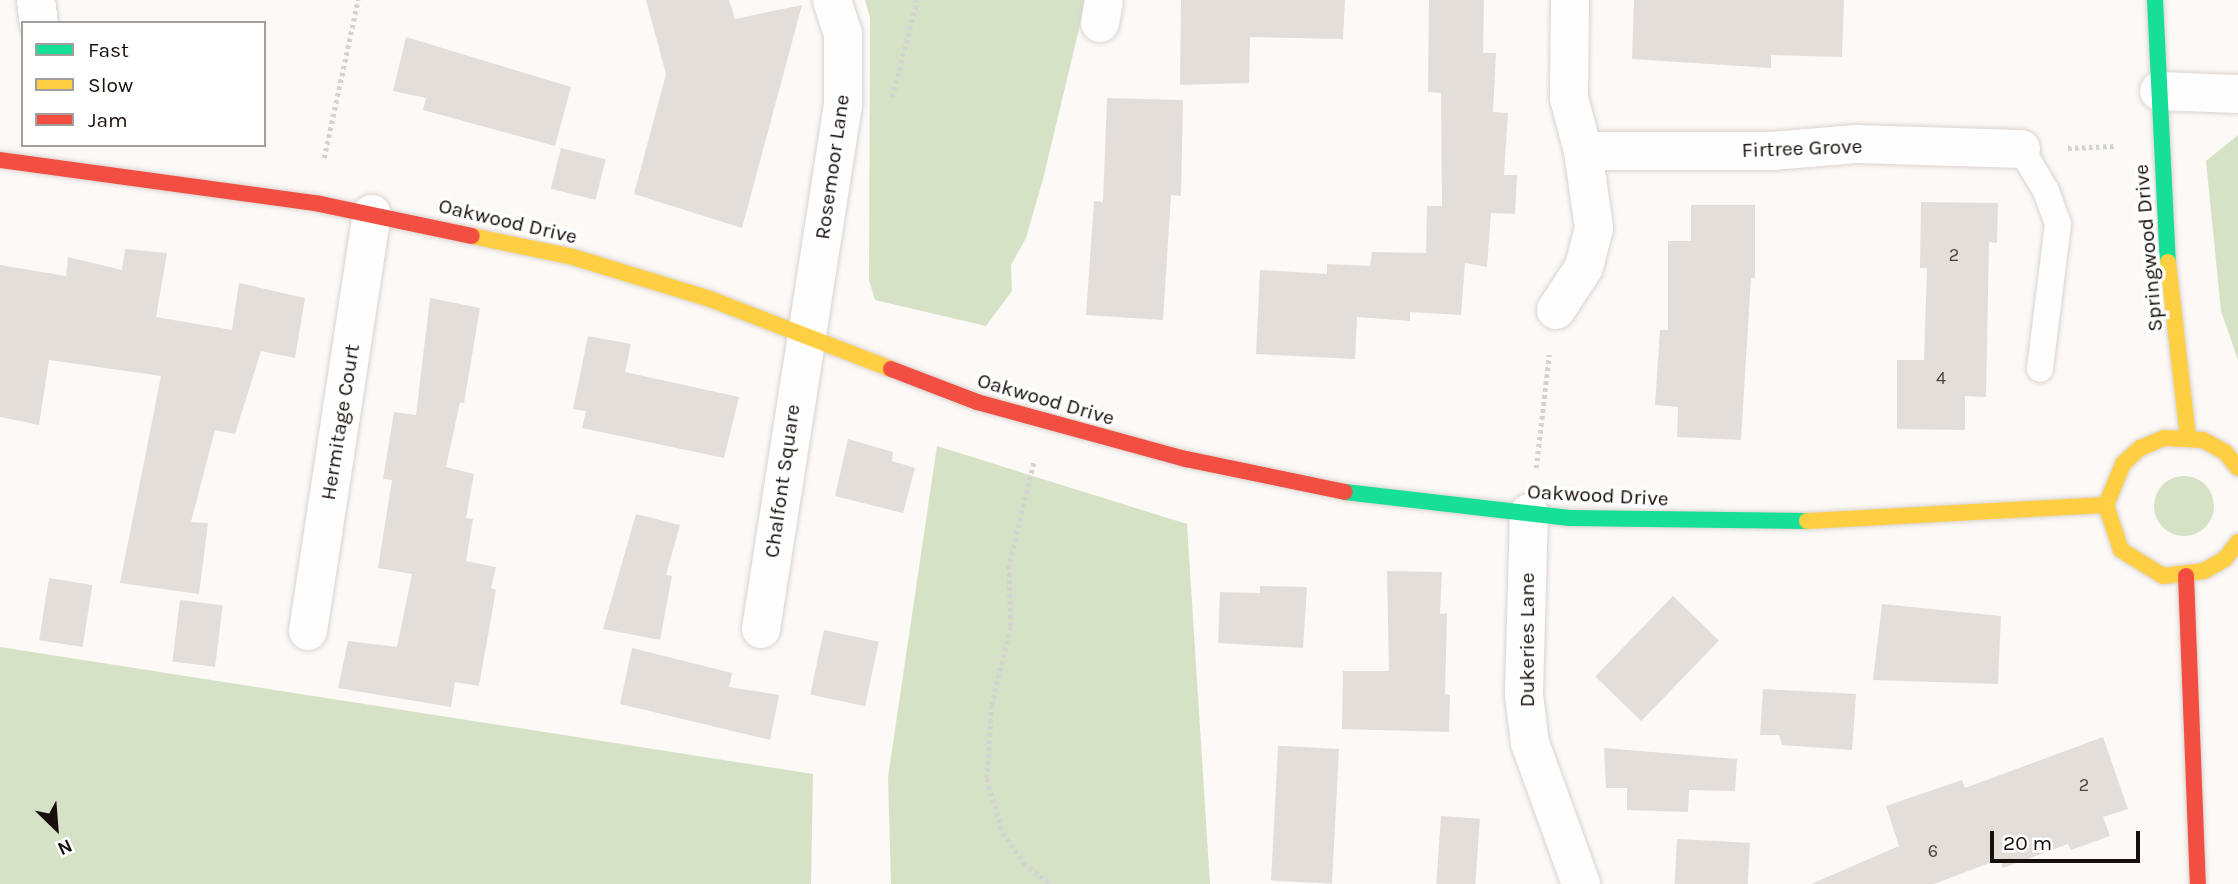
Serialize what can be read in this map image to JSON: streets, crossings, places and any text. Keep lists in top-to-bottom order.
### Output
{
  "streets": {
    "street": [
      "Firtree Grove",
      "Rosemoor Lane",
      "Oakwood Drive",
      "Springwood Drive",
      "Hermitage Court",
      "Chalfont Square",
      "Dukeries Lane"
    ]
  },
  "crossings": [
    ["Rosemoor Lane", "Oakwood Drive"],
    ["Rosemoor Lane", "Chalfont Square"],
    ["Oakwood Drive", "Hermitage Court"],
    ["Oakwood Drive", "Chalfont Square"],
    ["Oakwood Drive", "Dukeries Lane"]
  ],
  "house_numbers": [
    "2",
    "4",
    "2",
    "6"
  ],
  "legend": ["Fast", "Slow", "Jam"],
  "scale_bar": "20 m",
  "north": "bottom right"
}
